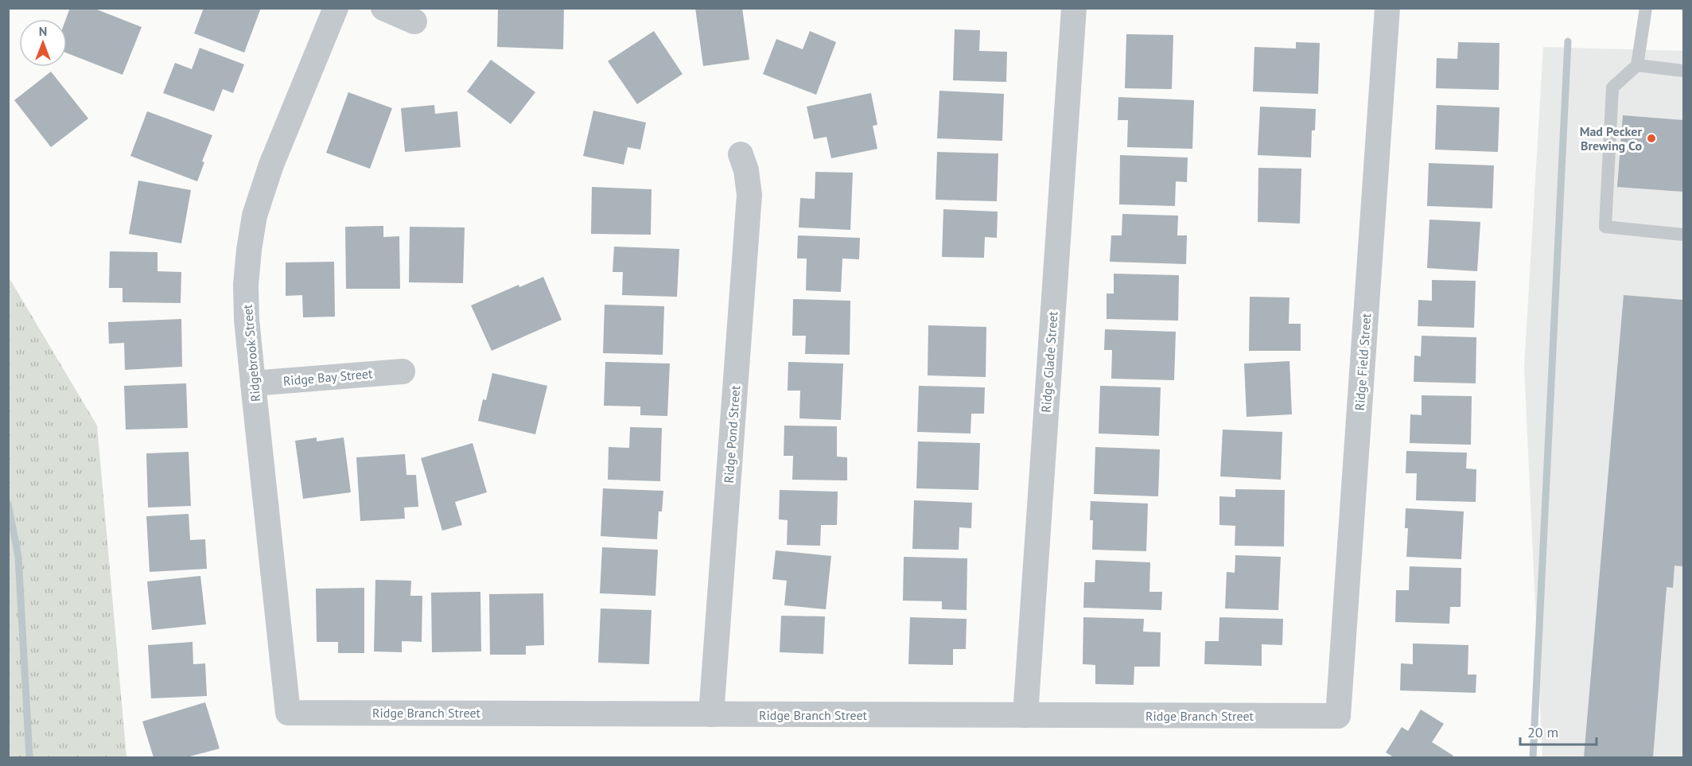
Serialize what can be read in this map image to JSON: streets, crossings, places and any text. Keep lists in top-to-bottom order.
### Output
{
  "streets": {
    "street": [
      "Ridgebrook Street",
      "Ridge Glade Street",
      "Ridge Field Street",
      "Ridge Bay Street",
      "Ridge Pond Street",
      "Ridge Branch Street"
    ]
  },
  "crossings": [
    ["Ridgebrook Street", "Ridge Bay Street"],
    ["Ridgebrook Street", "Ridge Branch Street"],
    ["Ridge Glade Street", "Ridge Branch Street"],
    ["Ridge Field Street", "Ridge Branch Street"],
    ["Ridge Pond Street", "Ridge Branch Street"]
  ],
  "places": ["Mad Pecker Brewing Co"],
  "scale_bar": "20 m",
  "north": "top"
}
